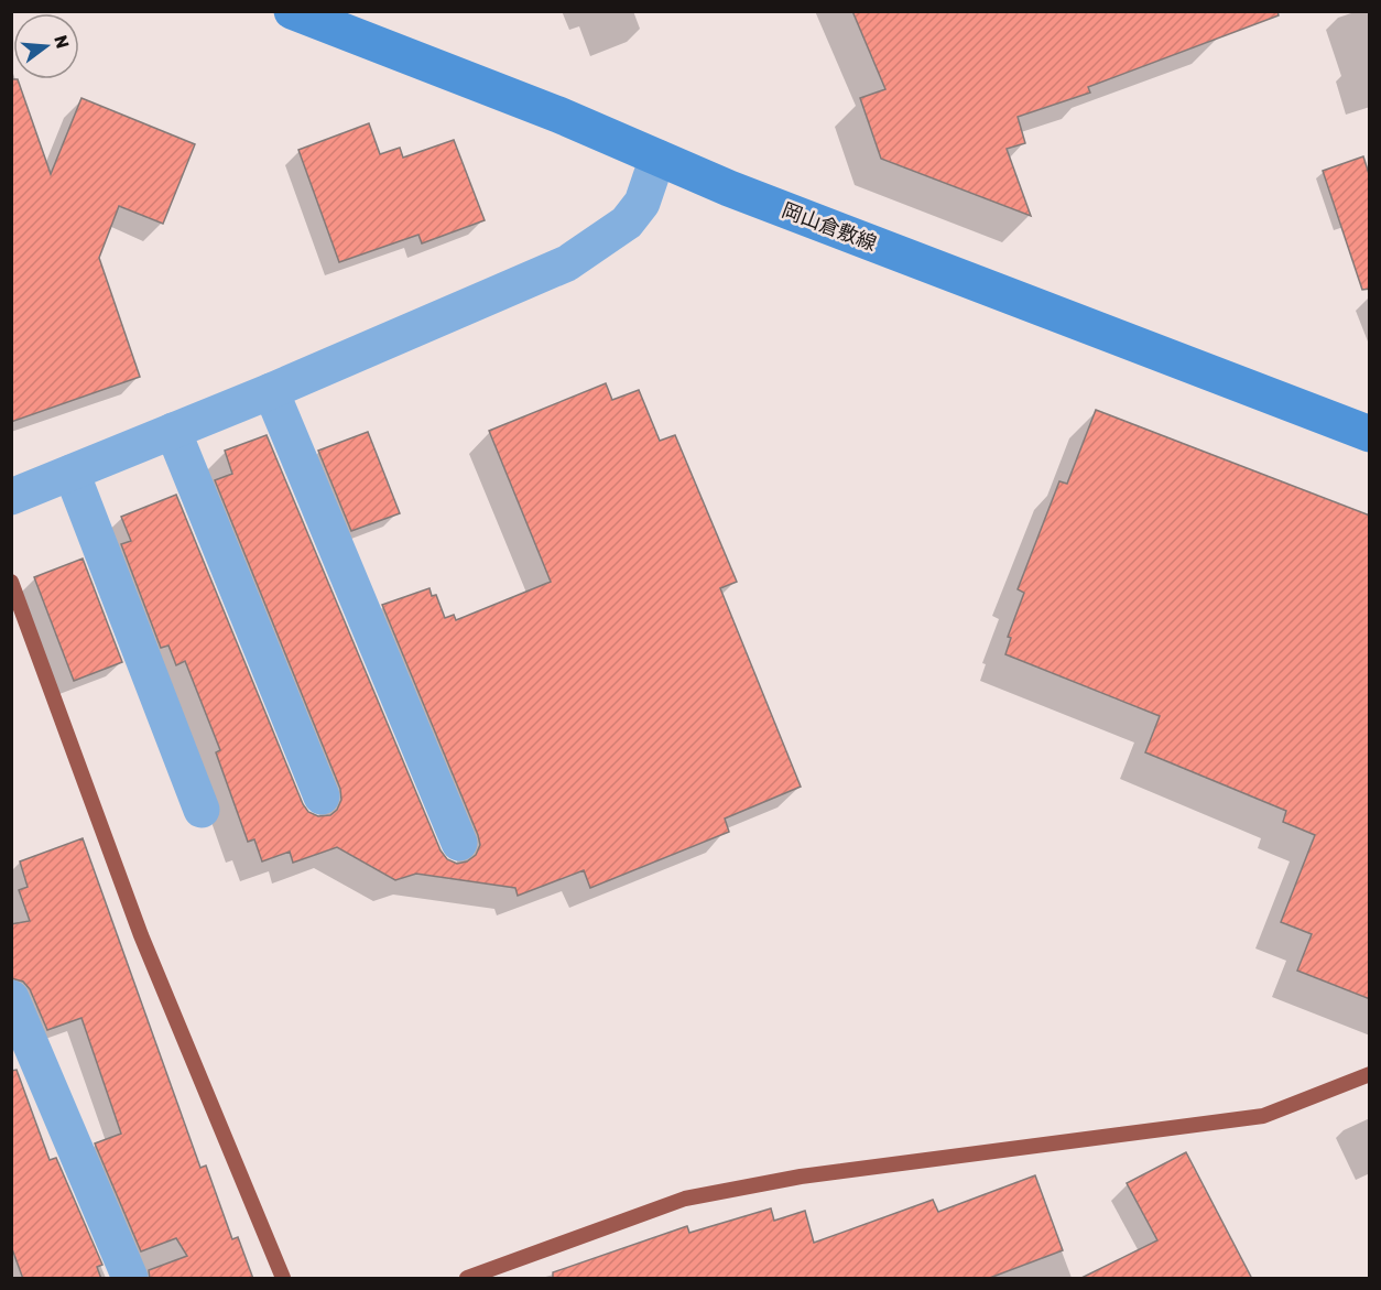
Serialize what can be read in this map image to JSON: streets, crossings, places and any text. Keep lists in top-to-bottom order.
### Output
{
  "streets": {
    "main road": ["岡山倉敷線"]
  },
  "north": "right"
}
